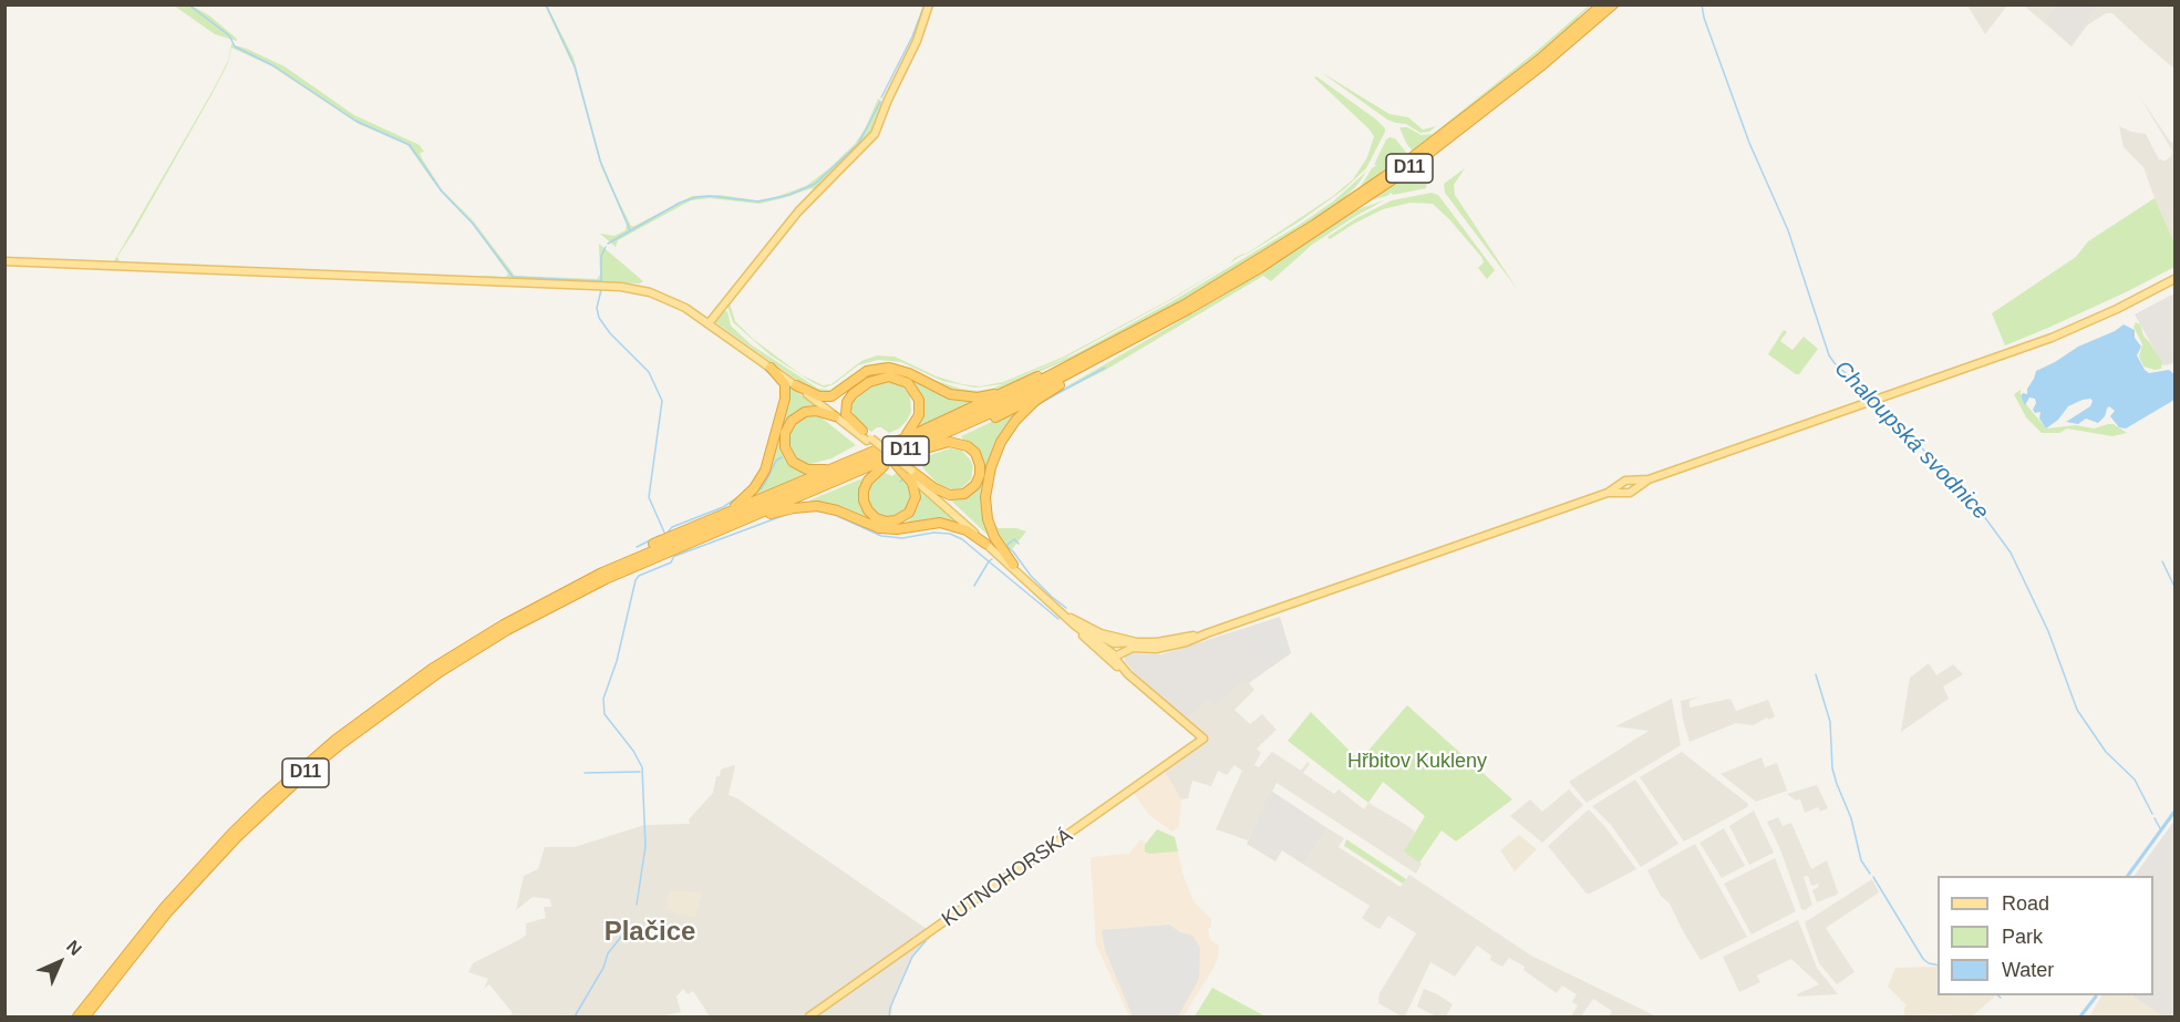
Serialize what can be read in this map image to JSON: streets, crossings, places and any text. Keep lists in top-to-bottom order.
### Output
{
  "streets": {
    "highway": ["D11"],
    "main road": ["KUTNOHORSKÁ"]
  },
  "districts": ["Plačice"],
  "water": ["Chaloupská svodnice"],
  "parks": ["Hřbitov Kukleny"],
  "legend": ["Road", "Park", "Water"],
  "north": "top right"
}
